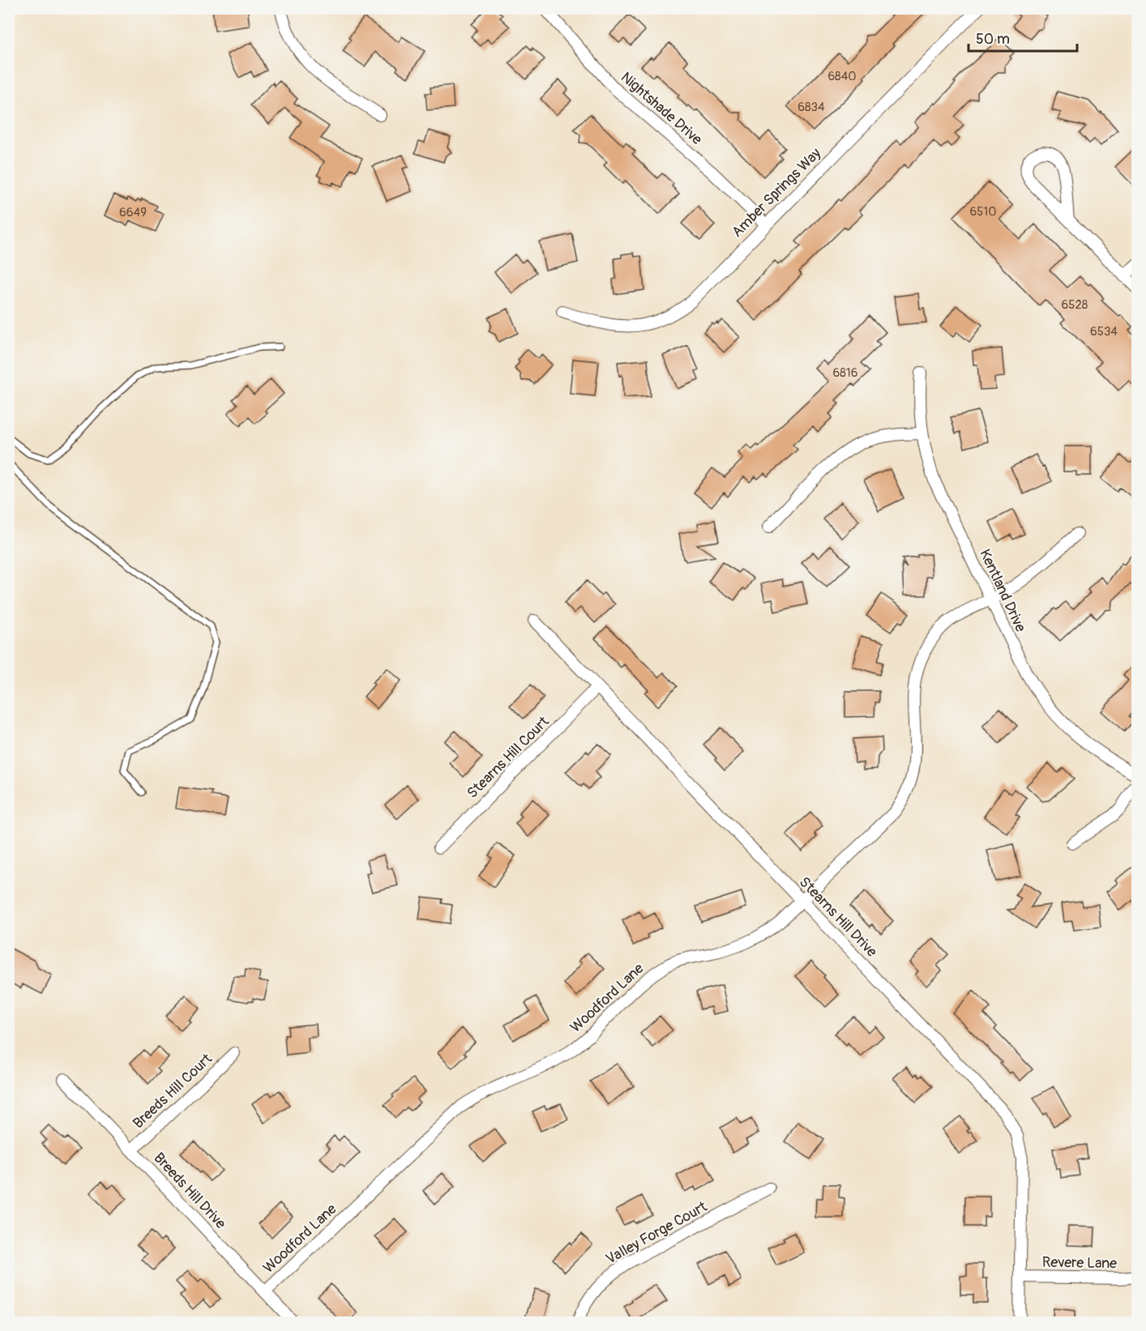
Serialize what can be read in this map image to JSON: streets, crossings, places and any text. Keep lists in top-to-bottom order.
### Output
{
  "streets": {
    "street": [
      "Nightshade Drive",
      "Amber Springs Way",
      "Kentland Drive",
      "Stearns Hill Court",
      "Stearns Hill Drive",
      "Woodford Lane",
      "Breeds Hill Court",
      "Breeds Hill Drive",
      "Valley Forge Court",
      "Revere Lane"
    ]
  },
  "crossings": [
    ["Nightshade Drive", "Amber Springs Way"],
    ["Kentland Drive", "Woodford Lane"],
    ["Stearns Hill Court", "Stearns Hill Drive"],
    ["Stearns Hill Drive", "Woodford Lane"],
    ["Stearns Hill Drive", "Revere Lane"],
    ["Woodford Lane", "Breeds Hill Drive"],
    ["Breeds Hill Court", "Breeds Hill Drive"]
  ],
  "house_numbers": [
    "6840",
    "6834",
    "6510",
    "6649",
    "6528",
    "6534",
    "6816"
  ],
  "scale_bar": "50 m"
}
